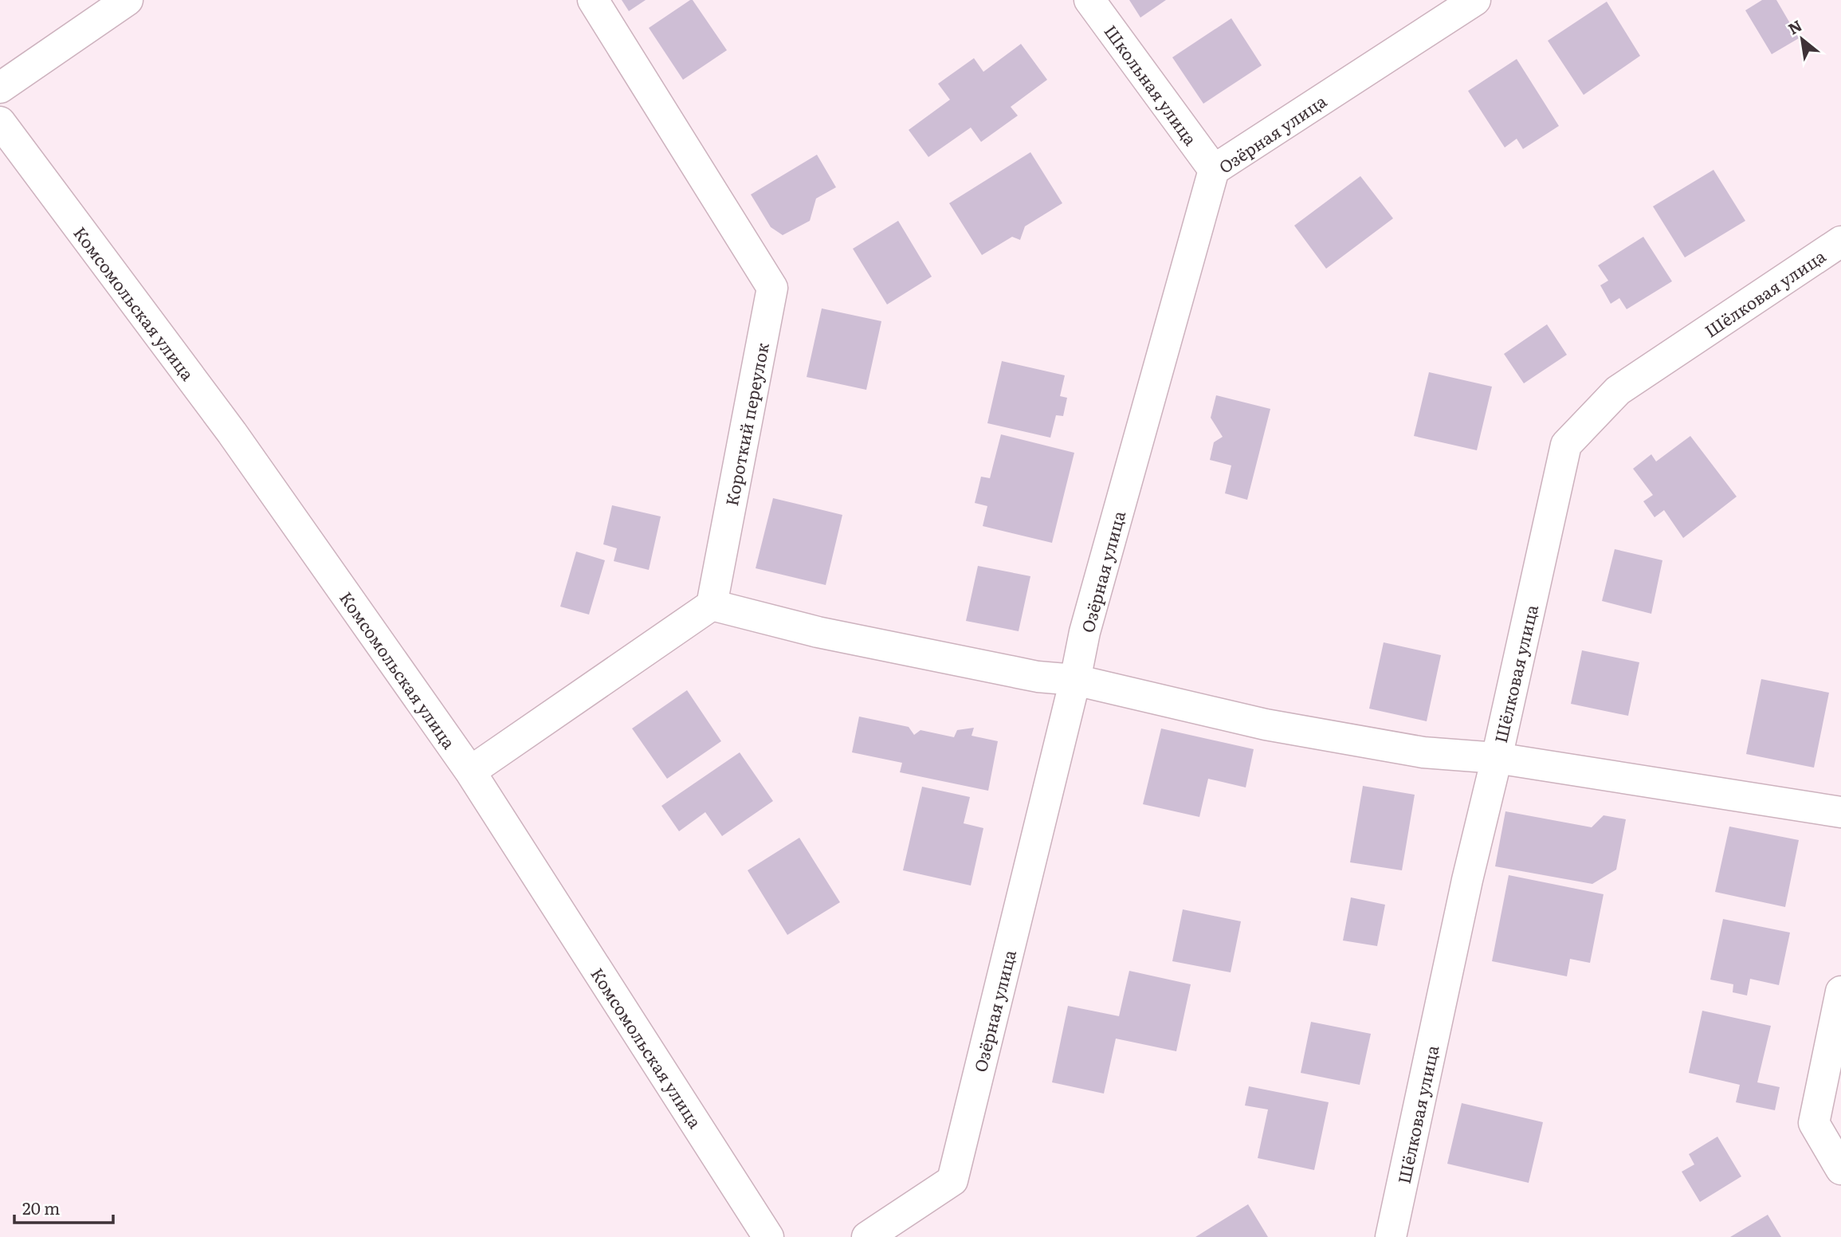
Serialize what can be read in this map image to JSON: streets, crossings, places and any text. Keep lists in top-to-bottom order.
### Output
{
  "streets": {
    "street": [
      "Школьная улица",
      "Озёрная улица",
      "Шёлковая улица",
      "Комсомольская улица",
      "Короткий переулок"
    ]
  },
  "crossings": [
    ["Школьная улица", "Озёрная улица"]
  ],
  "scale_bar": "20 m",
  "north": "top left"
}
